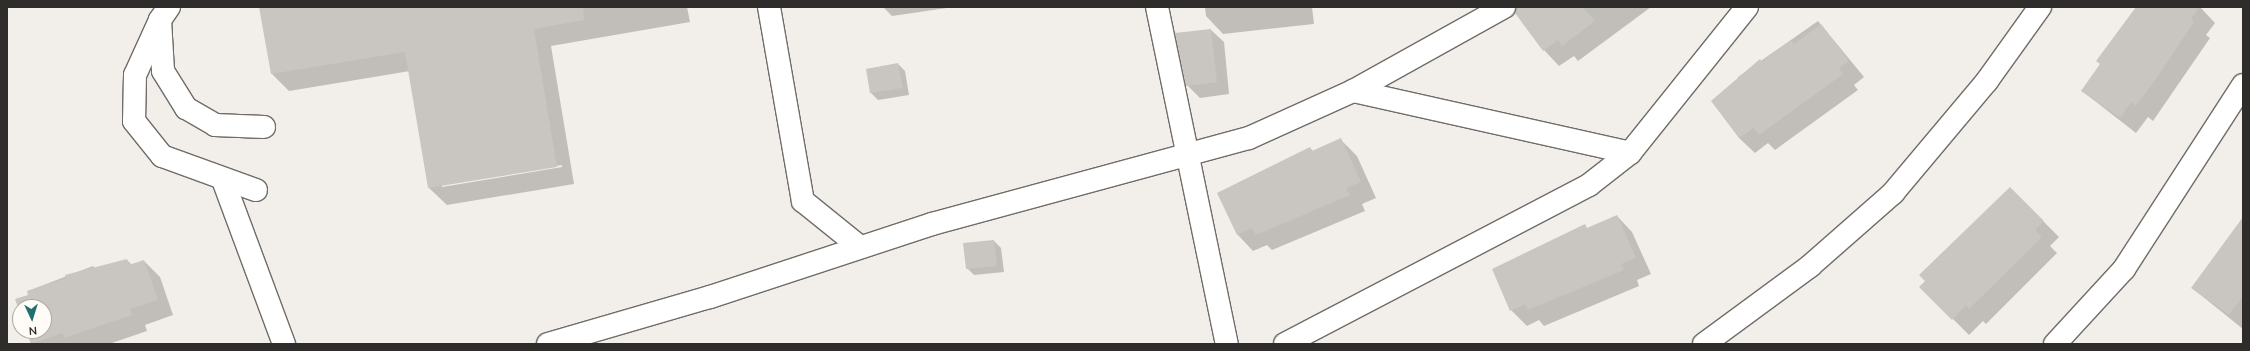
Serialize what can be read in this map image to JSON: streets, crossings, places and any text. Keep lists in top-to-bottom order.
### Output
{
  "north": "bottom"
}
